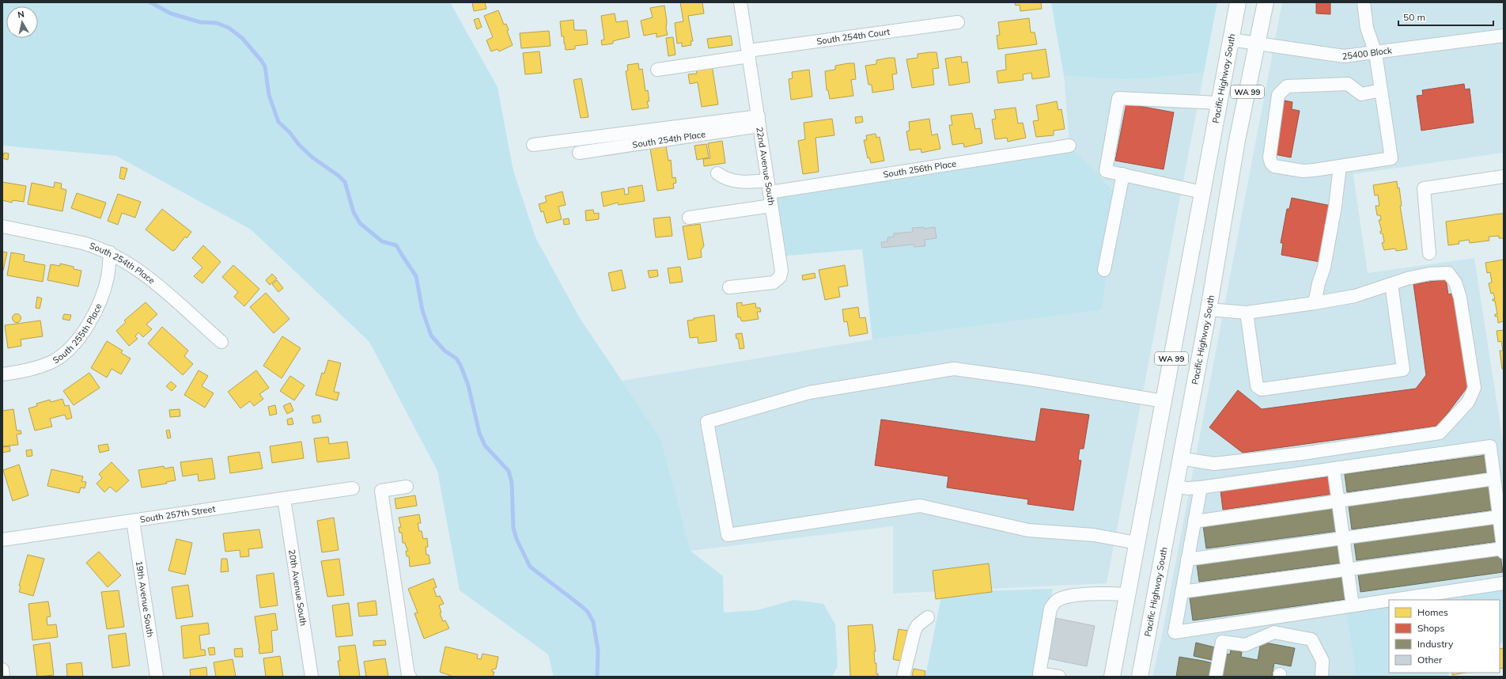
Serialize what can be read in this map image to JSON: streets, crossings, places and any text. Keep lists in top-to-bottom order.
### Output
{
  "streets": {
    "main road": ["Pacific Highway South", "WA 99"],
    "street": [
      "South 254th Court",
      "25400 Block",
      "South 254th Place",
      "22nd Avenue South",
      "South 256th Place",
      "South 255th Place",
      "South 257th Street",
      "20th Avenue South",
      "19th Avenue South"
    ]
  },
  "crossings": [
    ["South 254th Court", "22nd Avenue South"],
    ["25400 Block", "Pacific Highway South"],
    ["South 254th Place", "22nd Avenue South"],
    ["South 254th Place", "South 255th Place"],
    ["22nd Avenue South", "South 256th Place"],
    ["South 257th Street", "20th Avenue South"],
    ["South 257th Street", "19th Avenue South"]
  ],
  "legend": [
    "Homes",
    "Shops",
    "Industry",
    "Other"
  ],
  "scale_bar": "50 m",
  "north": "top"
}
